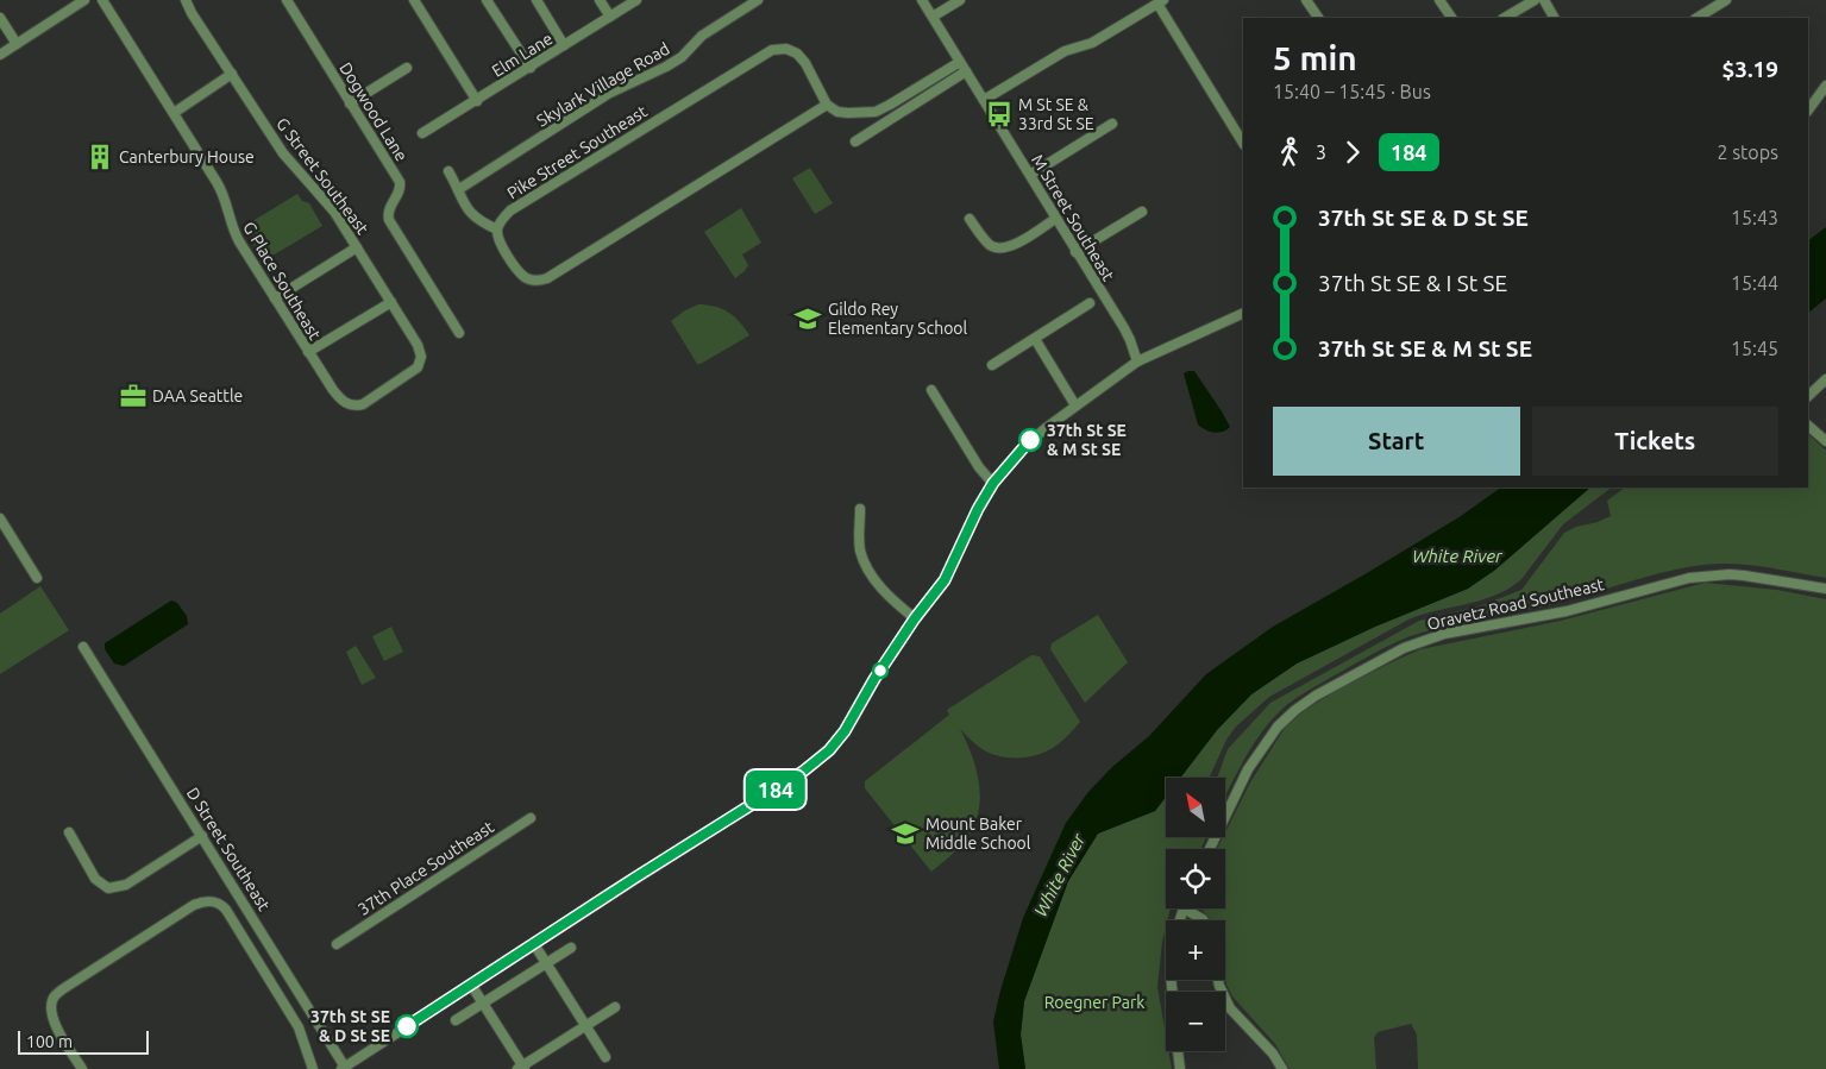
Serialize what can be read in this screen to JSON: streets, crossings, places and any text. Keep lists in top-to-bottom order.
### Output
{
  "streets": {
    "street": [
      "Elm Lane",
      "Skylark Village Road",
      "Dogwood Lane",
      "Pike Street Southeast",
      "G Street Southeast",
      "M Street Southeast",
      "G Place Southeast",
      "Oravetz Road Southeast",
      "D Street Southeast",
      "37th Place Southeast"
    ]
  },
  "crossings": [
    ["G Street Southeast", "G Place Southeast"]
  ],
  "water": ["White River"],
  "parks": ["Roegner Park"],
  "places": {
    "bus stop": ["M St SE & 33rd St SE"],
    "building": ["Canterbury House"],
    "school or university": ["Gildo Rey Elementary School", "Mount Baker Middle School"],
    "office": ["DAA Seattle"],
    "other": ["37th St SE & M St SE", "37th St SE & D St SE"]
  },
  "lines": ["bus line 184"],
  "scale_bar": "100 m",
  "north": "top left",
  "page": {
    "on_map": "184",
    "heading": ["5 min", "15:40 – 15:45 · Bus", "$3.19"],
    "legs": ["3", "184", "2 stops"],
    "list": [
      {
        "name": "37th St SE & D St SE",
        "value": "15:43"
      },
      {
        "name": "37th St SE & I St SE",
        "value": "15:44"
      },
      {
        "name": "37th St SE & M St SE",
        "value": "15:45"
      }
    ],
    "buttons": ["Start", "Tickets"],
    "map_buttons": ["+", "−"],
    "scale": "100 m"
  }
}
